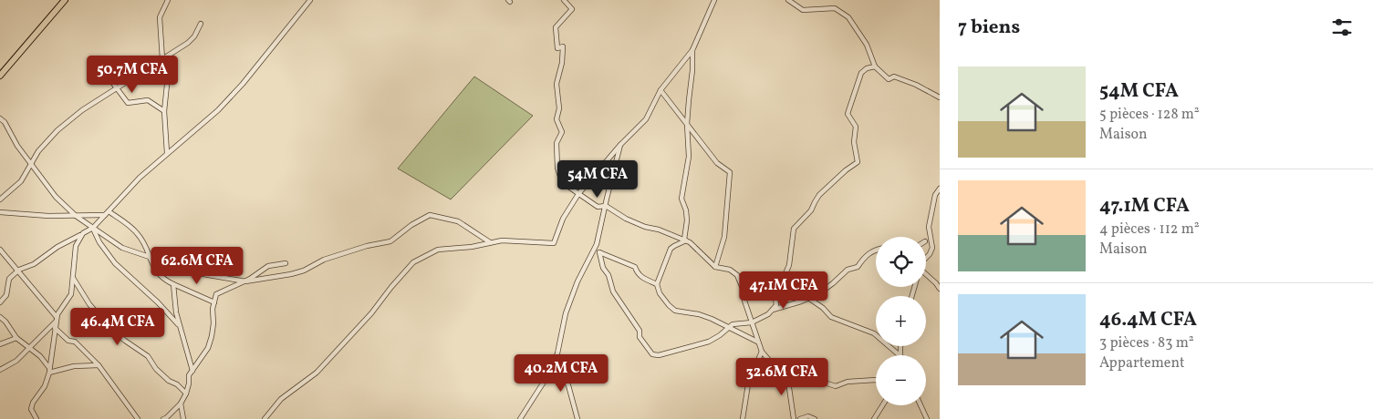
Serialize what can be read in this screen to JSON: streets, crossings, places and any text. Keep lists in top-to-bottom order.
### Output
{
  "page": {
    "heading": "7 biens",
    "list": [
      {
        "name": "54M CFA",
        "note": "5 pièces · 128 m² · Maison"
      },
      {
        "name": "47.1M CFA",
        "note": "4 pièces · 112 m² · Maison"
      },
      {
        "name": "46.4M CFA",
        "note": "3 pièces · 83 m² · Appartement"
      }
    ],
    "price": [
      "50.7M CFA",
      "54M CFA",
      "62.6M CFA",
      "47.1M CFA",
      "46.4M CFA",
      "40.2M CFA",
      "32.6M CFA"
    ],
    "map_buttons": ["+", "−"]
  }
}
